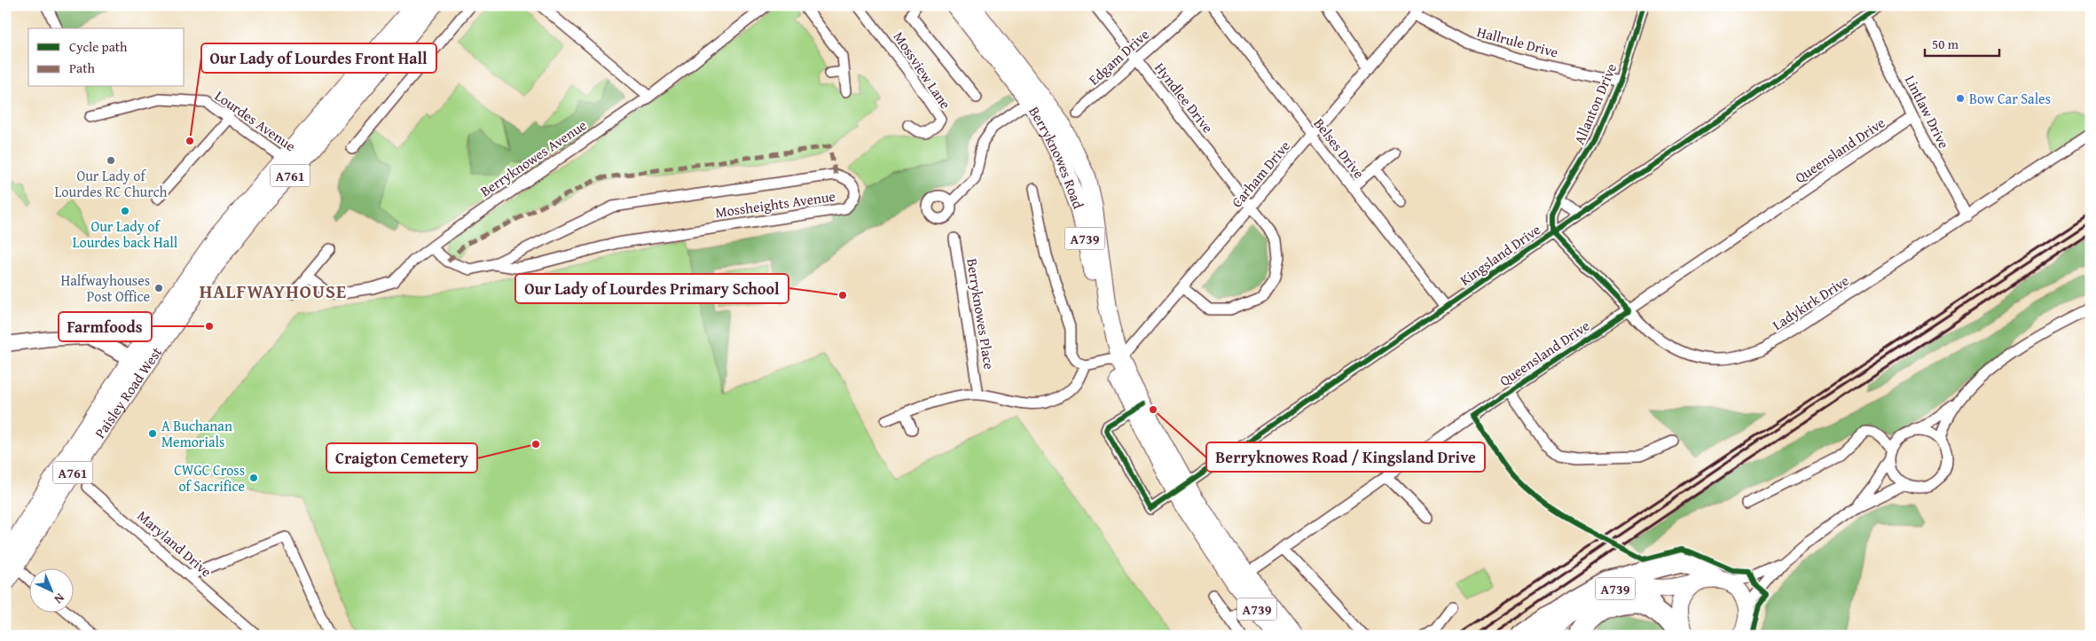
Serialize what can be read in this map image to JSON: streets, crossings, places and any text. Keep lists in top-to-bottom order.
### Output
{
  "streets": {
    "main road": [
      "Berryknowes Road",
      "A761",
      "A739",
      "Paisley Road West"
    ],
    "street": [
      "Hallrule Drive",
      "Edgam Drive",
      "Mossview Lane",
      "Hyndlee Drive",
      "Allanton Drive",
      "Lintlaw Drive",
      "Lourdes Avenue",
      "Belses Drive",
      "Queensland Drive",
      "Berryknowes Avenue",
      "Carham Drive",
      "Mossheights Avenue",
      "Kingsland Drive",
      "Ladykirk Drive",
      "Berryknowes Place",
      "Maryland Drive"
    ]
  },
  "crossings": [
    ["Hallrule Drive", "Allanton Drive"],
    ["Hallrule Drive", "Carham Drive"],
    ["Edgam Drive", "Hyndlee Drive"],
    ["Hyndlee Drive", "Carham Drive"],
    ["Allanton Drive", "Kingsland Drive"],
    ["Allanton Drive", "Ladykirk Drive"],
    ["Lintlaw Drive", "Queensland Drive"],
    ["Lintlaw Drive", "Kingsland Drive"],
    ["Lintlaw Drive", "Ladykirk Drive"],
    ["Lourdes Avenue", "Paisley Road West"],
    ["Belses Drive", "Carham Drive"],
    ["Belses Drive", "Kingsland Drive"],
    ["Queensland Drive", "Berryknowes Road"],
    ["Queensland Drive", "Ladykirk Drive"],
    ["Berryknowes Avenue", "Mossheights Avenue"],
    ["Berryknowes Road", "Carham Drive"],
    ["Berryknowes Road", "Kingsland Drive"],
    ["Kingsland Drive", "Ladykirk Drive"]
  ],
  "districts": ["HALFWAYHOUSE"],
  "places": [
    "Bow Car Sales",
    "Our Lady of Lourdes Front Hall",
    "Our Lady of Lourdes RC Church",
    "Our Lady of Lourdes back Hall",
    "Halfwayhouses Post Office",
    "Our Lady of Lourdes Primary School",
    "Farmfoods",
    "Berryknowes Road / Kingsland Drive",
    "A Buchanan Memorials",
    "Craigton Cemetery",
    "CWGC Cross of Sacrifice"
  ],
  "legend": ["Cycle path", "Path"],
  "scale_bar": "50 m",
  "north": "bottom right"
}
